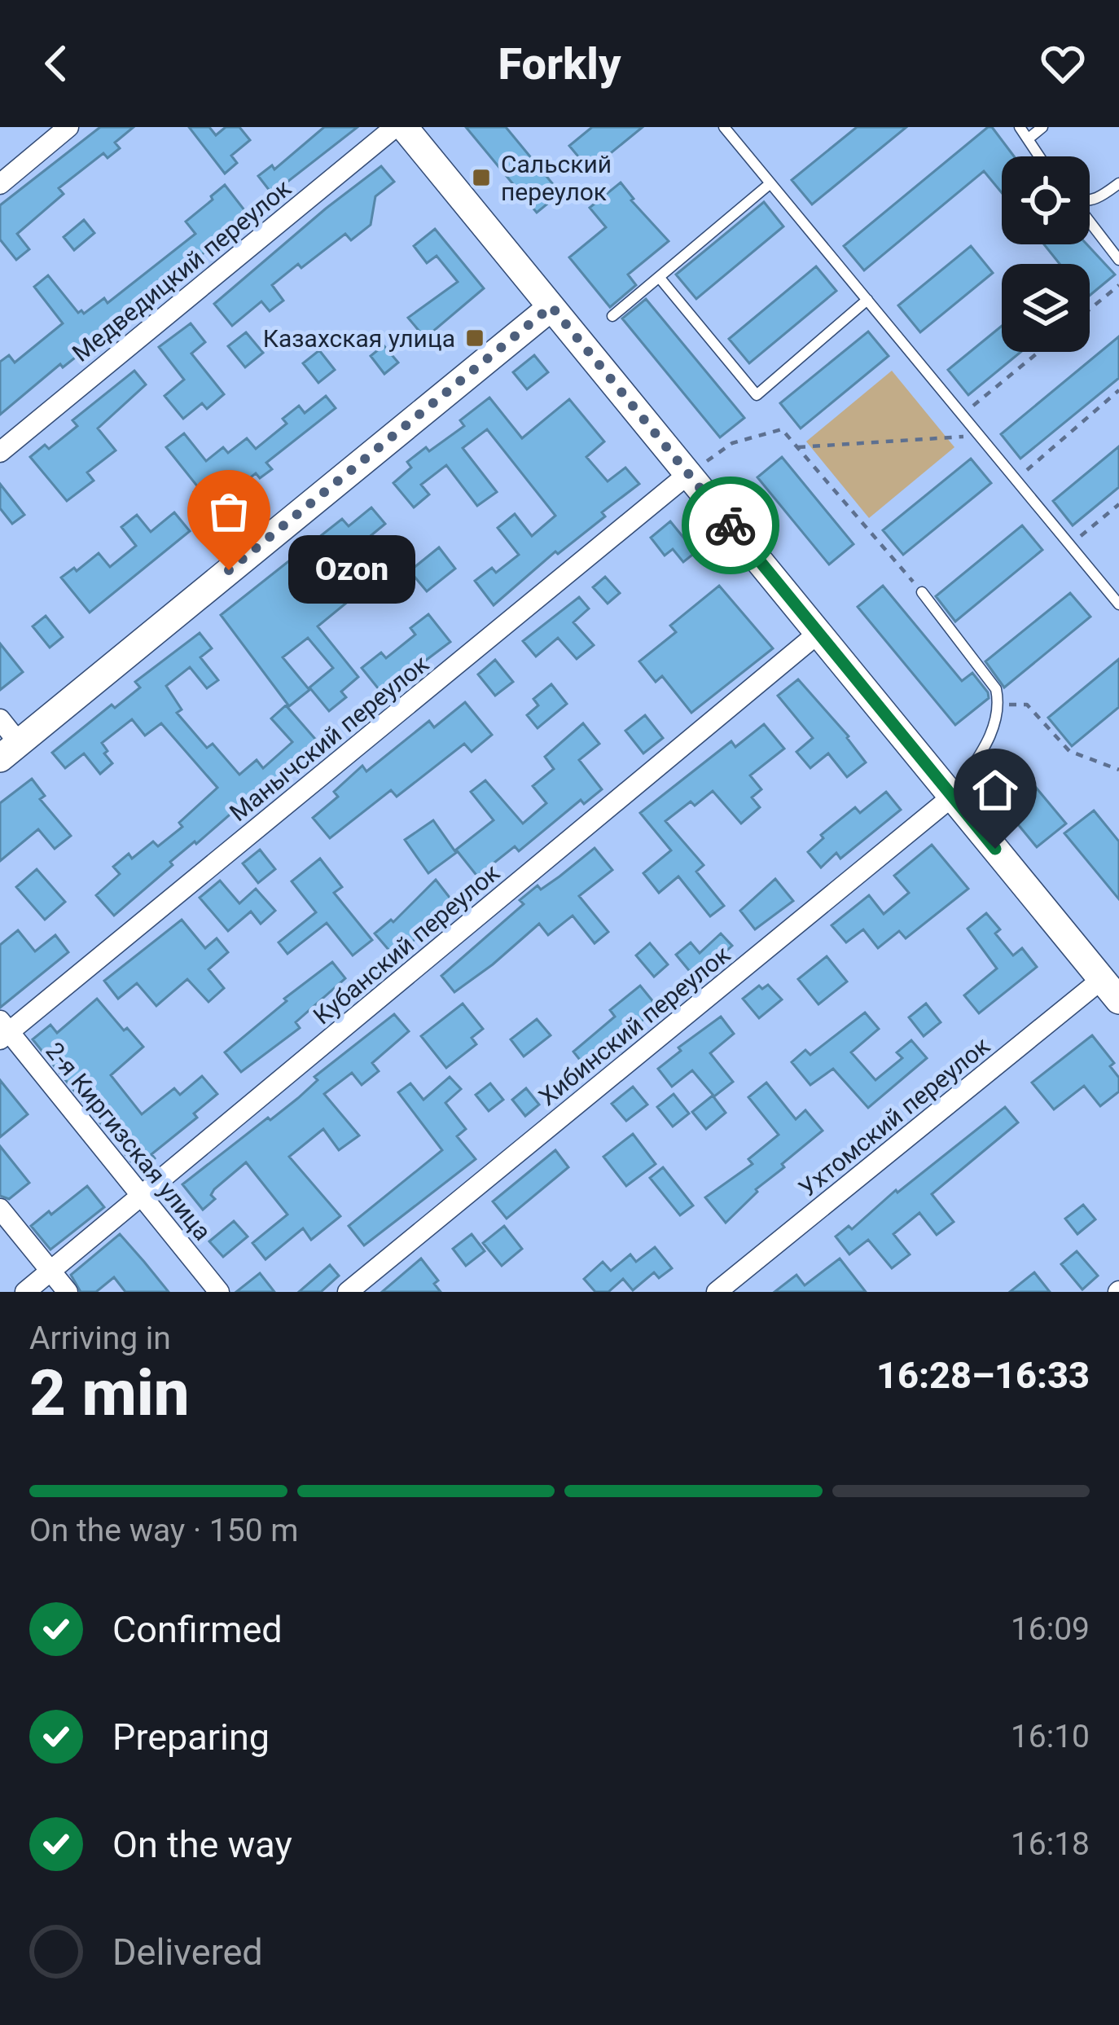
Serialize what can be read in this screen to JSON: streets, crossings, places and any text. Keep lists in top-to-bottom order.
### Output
{
  "streets": {
    "street": [
      "Медведицкий переулок",
      "Манычский переулок",
      "Кубанский переулок",
      "Хибинский переулок",
      "Ухтомский переулок",
      "2-я Киргизская улица"
    ]
  },
  "crossings": [
    ["Манычский переулок", "2-я Киргизская улица"],
    ["Кубанский переулок", "2-я Киргизская улица"]
  ],
  "places": {
    "transit": ["Сальский переулок", "Казахская улица"],
    "other": ["Ozon"]
  },
  "page": {
    "header": "Forkly",
    "bubble": "Ozon",
    "heading": ["2 min", "Arriving in", "16:28–16:33"],
    "bar": "On the way · 150 m",
    "list": [
      ["Confirmed", "16:09"],
      ["Preparing", "16:10"],
      ["On the way", "16:18"],
      "Delivered"
    ]
  }
}
